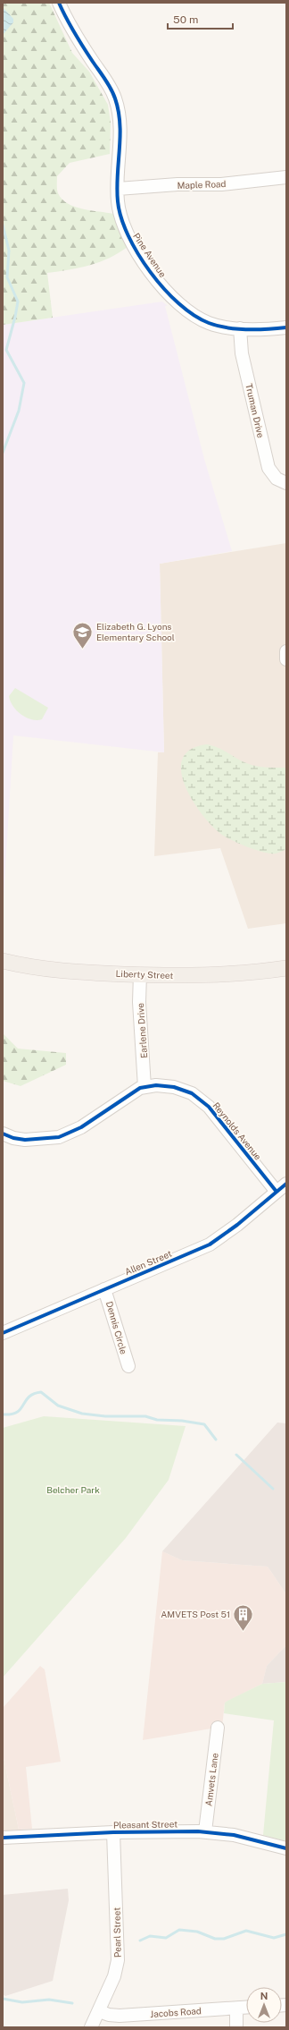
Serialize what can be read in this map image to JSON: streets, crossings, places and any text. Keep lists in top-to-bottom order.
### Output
{
  "streets": {
    "main road": ["Liberty Street"],
    "street": [
      "Maple Road",
      "Pine Avenue",
      "Truman Drive",
      "Earlene Drive",
      "Reynolds Avenue",
      "Allen Street",
      "Dennis Circle",
      "Amvets Lane",
      "Pleasant Street",
      "Pearl Street",
      "Jacobs Road"
    ]
  },
  "crossings": [
    ["Maple Road", "Pine Avenue"],
    ["Pine Avenue", "Truman Drive"],
    ["Liberty Street", "Earlene Drive"],
    ["Earlene Drive", "Reynolds Avenue"],
    ["Reynolds Avenue", "Allen Street"],
    ["Allen Street", "Dennis Circle"],
    ["Amvets Lane", "Pleasant Street"],
    ["Pleasant Street", "Pearl Street"],
    ["Pearl Street", "Jacobs Road"]
  ],
  "parks": ["Belcher Park"],
  "places": {
    "school or university": ["Elizabeth G. Lyons Elementary School"],
    "building": ["AMVETS Post 51"]
  },
  "scale_bar": "50 m",
  "north": "top"
}
